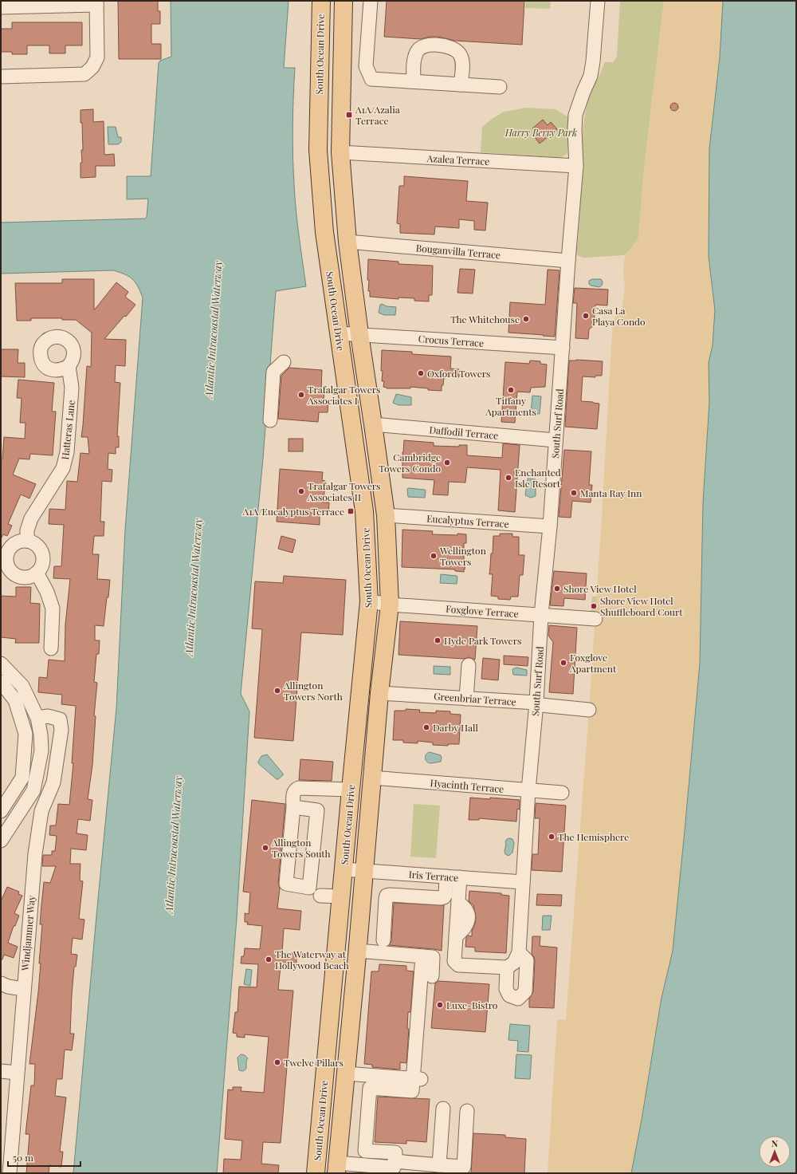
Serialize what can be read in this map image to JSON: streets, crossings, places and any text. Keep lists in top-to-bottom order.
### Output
{
  "streets": {
    "main road": ["South Ocean Drive"],
    "street": [
      "Azalea Terrace",
      "Bouganvilla Terrace",
      "Crocus Terrace",
      "South Surf Road",
      "Hatteras Lane",
      "Daffodil Terrace",
      "Eucalyptus Terrace",
      "Foxglove Terrace",
      "Greenbriar Terrace",
      "Hyacinth Terrace",
      "Iris Terrace",
      "Windjammer Way"
    ]
  },
  "crossings": [
    ["South Ocean Drive", "Azalea Terrace"],
    ["South Ocean Drive", "Bouganvilla Terrace"],
    ["South Ocean Drive", "Crocus Terrace"],
    ["South Ocean Drive", "Daffodil Terrace"],
    ["South Ocean Drive", "Eucalyptus Terrace"],
    ["South Ocean Drive", "Foxglove Terrace"],
    ["South Ocean Drive", "Greenbriar Terrace"],
    ["South Ocean Drive", "Hyacinth Terrace"],
    ["South Ocean Drive", "Iris Terrace"],
    ["Azalea Terrace", "South Surf Road"],
    ["Bouganvilla Terrace", "South Surf Road"],
    ["Crocus Terrace", "South Surf Road"],
    ["South Surf Road", "Daffodil Terrace"],
    ["South Surf Road", "Eucalyptus Terrace"],
    ["South Surf Road", "Foxglove Terrace"],
    ["South Surf Road", "Greenbriar Terrace"],
    ["South Surf Road", "Hyacinth Terrace"],
    ["South Surf Road", "Iris Terrace"]
  ],
  "water": ["Atlantic Intracoastal Waterway"],
  "parks": ["Harry Berry Park"],
  "places": {
    "transit": ["A1A/Azalia Terrace", "A1A/Eucalyptus Terrace"],
    "other": [
      "Casa La Playa Condo",
      "The Whitehouse",
      "Oxford Towers",
      "Tiffany Apartments",
      "Trafalgar Towers Associates I",
      "Cambridge Towers Condo",
      "Enchanted Isle Resort",
      "Trafalgar Towers Associates II",
      "Manta Ray Inn",
      "Wellington Towers",
      "Shore View Hotel",
      "Shore View Hotel Shuffleboard Court",
      "Hyde Park Towers",
      "Foxglove Apartment",
      "Allington Towers North",
      "Darby Hall",
      "The Hemisphere",
      "Allington Towers South",
      "The Waterway at Hollywood Beach",
      "Luxe-Bistro",
      "Twelve Pillars"
    ]
  },
  "scale_bar": "50 m",
  "north": "top"
}
